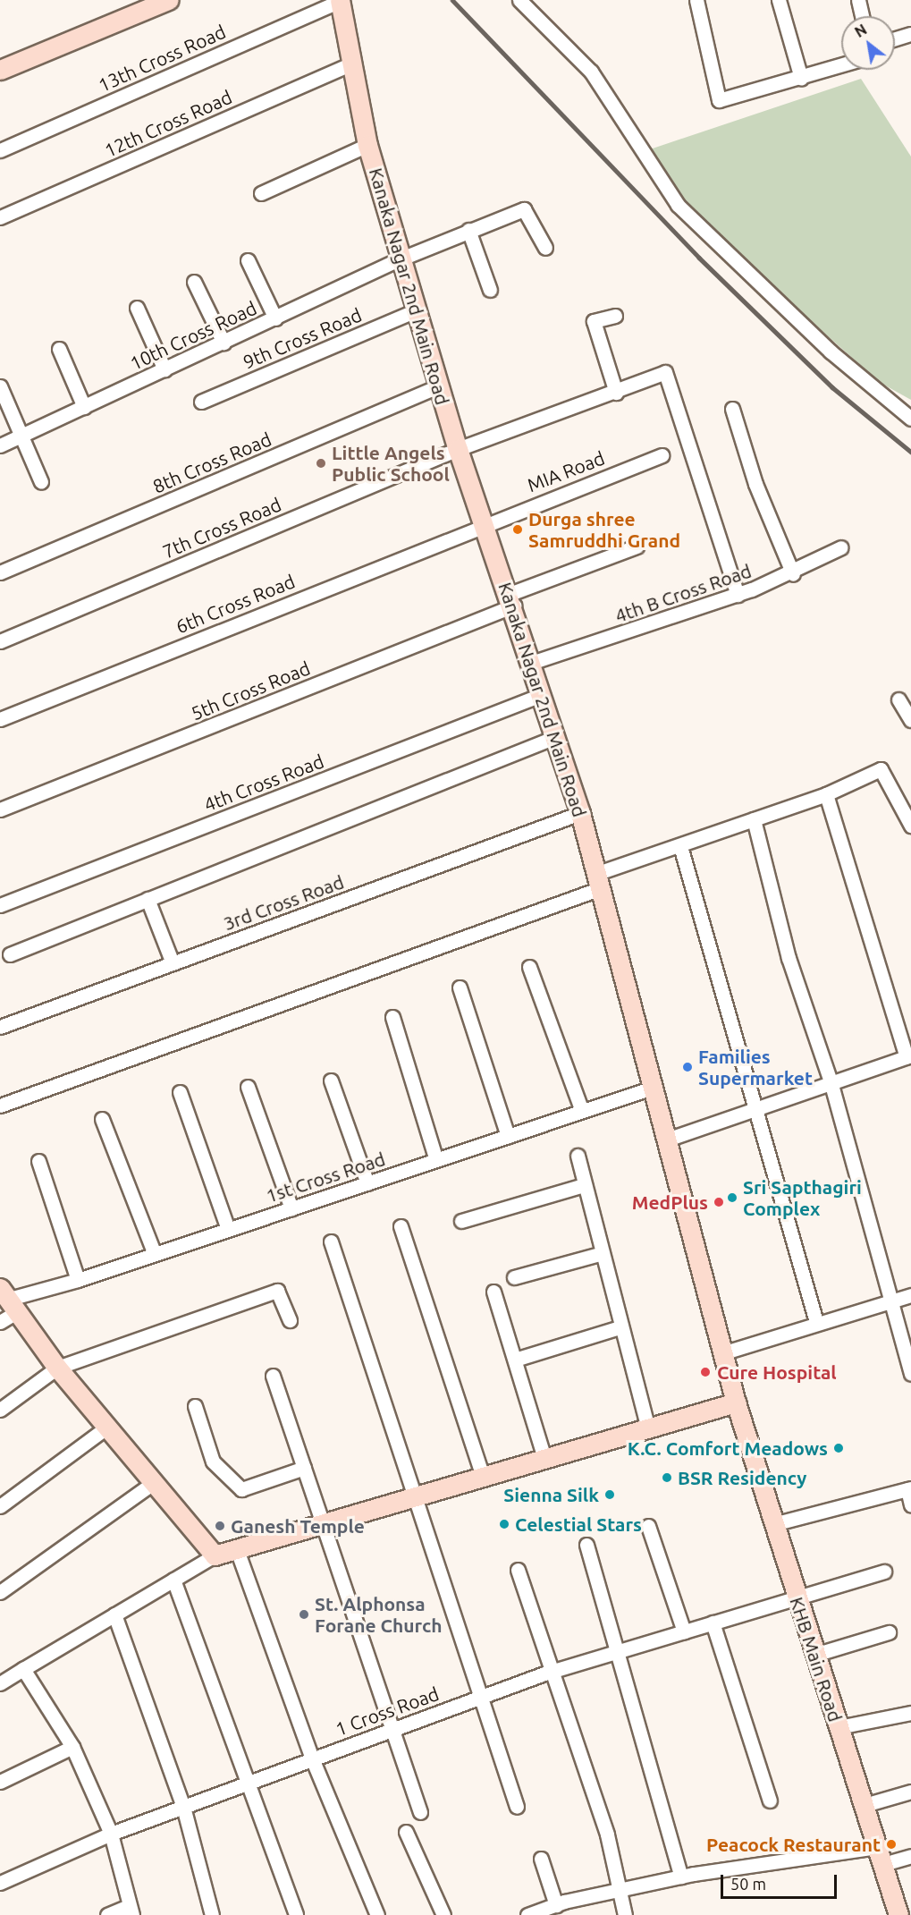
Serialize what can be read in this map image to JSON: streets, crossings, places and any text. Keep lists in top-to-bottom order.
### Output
{
  "streets": {
    "main road": ["Kanaka Nagar 2nd Main Road", "KHB Main Road"],
    "street": [
      "13th Cross Road",
      "12th Cross Road",
      "10th Cross Road",
      "9th Cross Road",
      "8th Cross Road",
      "MIA Road",
      "7th Cross Road",
      "4th B Cross Road",
      "6th Cross Road",
      "5th Cross Road",
      "4th Cross Road",
      "3rd Cross Road",
      "1st Cross Road",
      "1 Cross Road"
    ]
  },
  "crossings": [
    ["13th Cross Road", "Kanaka Nagar 2nd Main Road"],
    ["12th Cross Road", "Kanaka Nagar 2nd Main Road"],
    ["Kanaka Nagar 2nd Main Road", "10th Cross Road"],
    ["Kanaka Nagar 2nd Main Road", "9th Cross Road"],
    ["Kanaka Nagar 2nd Main Road", "8th Cross Road"],
    ["Kanaka Nagar 2nd Main Road", "MIA Road"],
    ["Kanaka Nagar 2nd Main Road", "7th Cross Road"],
    ["Kanaka Nagar 2nd Main Road", "4th B Cross Road"],
    ["Kanaka Nagar 2nd Main Road", "6th Cross Road"],
    ["Kanaka Nagar 2nd Main Road", "5th Cross Road"],
    ["Kanaka Nagar 2nd Main Road", "4th Cross Road"],
    ["Kanaka Nagar 2nd Main Road", "3rd Cross Road"],
    ["Kanaka Nagar 2nd Main Road", "1st Cross Road"],
    ["Kanaka Nagar 2nd Main Road", "KHB Main Road"],
    ["MIA Road", "6th Cross Road"],
    ["7th Cross Road", "4th B Cross Road"],
    ["KHB Main Road", "1 Cross Road"]
  ],
  "places": [
    "Little Angels Public School",
    "Durga shree Samruddhi Grand",
    "Families Supermarket",
    "Sri Sapthagiri Complex",
    "MedPlus",
    "Cure Hospital",
    "K.C. Comfort Meadows",
    "BSR Residency",
    "Sienna Silk",
    "Celestial Stars",
    "Ganesh Temple",
    "St. Alphonsa Forane Church",
    "Peacock Restaurant"
  ],
  "scale_bar": "50 m",
  "north": "top left"
}
